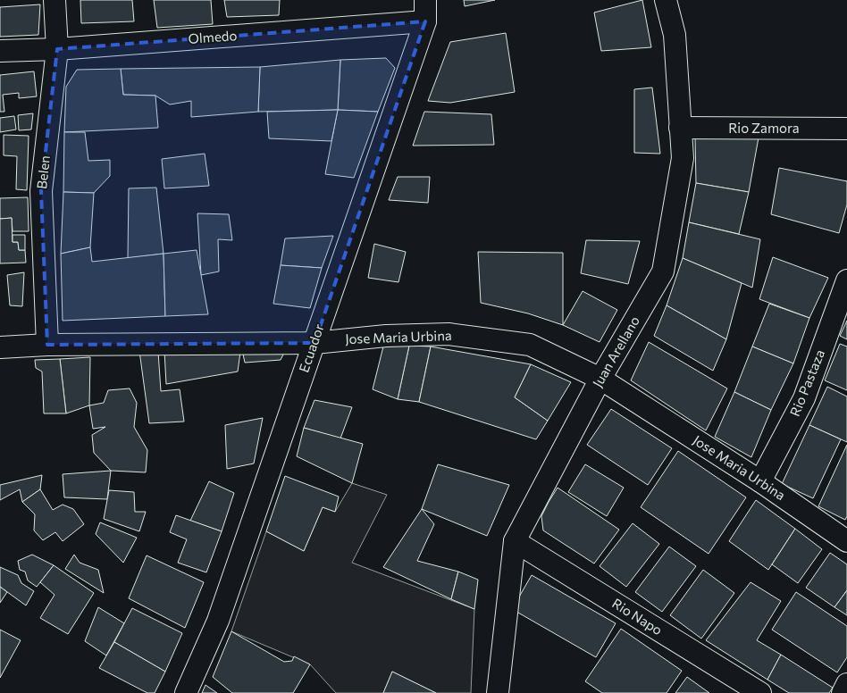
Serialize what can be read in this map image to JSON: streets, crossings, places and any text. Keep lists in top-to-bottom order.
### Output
{
  "streets": {
    "street": [
      "Olmedo",
      "Rio Zamora",
      "Belen",
      "Jose Maria Urbina",
      "Ecuador",
      "Juan Arellano",
      "Rio Pastaza",
      "Rio Napo"
    ]
  },
  "crossings": [
    ["Olmedo", "Belen"],
    ["Olmedo", "Ecuador"],
    ["Rio Zamora", "Juan Arellano"],
    ["Belen", "Jose Maria Urbina"],
    ["Jose Maria Urbina", "Ecuador"],
    ["Jose Maria Urbina", "Juan Arellano"],
    ["Jose Maria Urbina", "Rio Pastaza"],
    ["Juan Arellano", "Rio Napo"]
  ]
}
